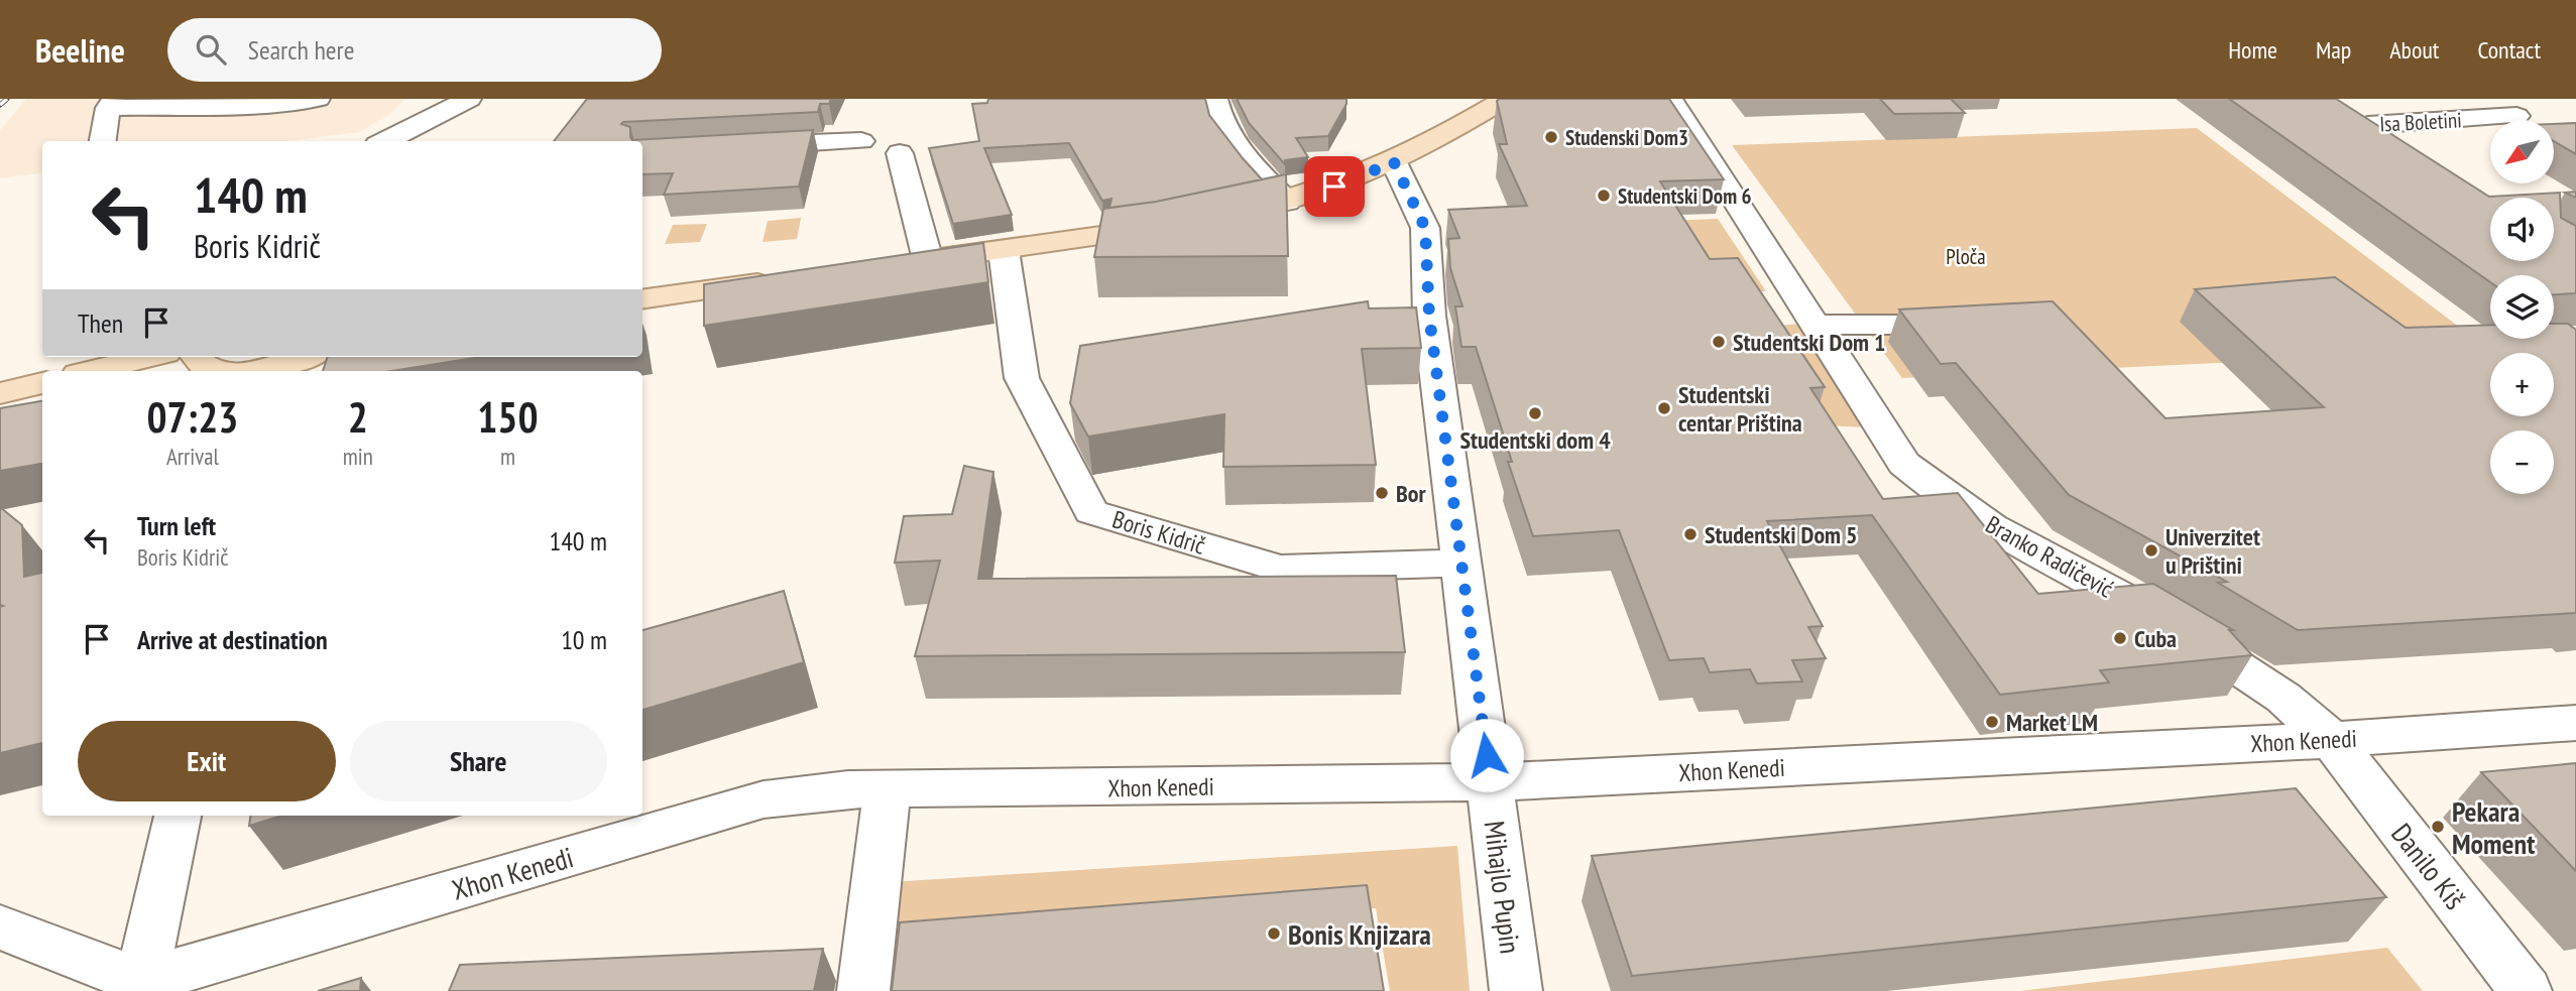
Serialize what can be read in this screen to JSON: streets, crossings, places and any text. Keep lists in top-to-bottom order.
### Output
{
  "streets": {
    "main road": ["Isa Boletini"],
    "street": [
      "Boris Kidrič",
      "Branko Radičević",
      "Xhon Kenedi",
      "Danilo Kiš",
      "Mihajlo Pupin"
    ]
  },
  "crossings": [
    ["Boris Kidrič", "Mihajlo Pupin"],
    ["Branko Radičević", "Xhon Kenedi"],
    ["Branko Radičević", "Danilo Kiš"],
    ["Xhon Kenedi", "Danilo Kiš"],
    ["Xhon Kenedi", "Mihajlo Pupin"]
  ],
  "parks": ["Ploča"],
  "places": [
    "Studenski Dom3",
    "Studentski Dom 6",
    "Studentski Dom 1",
    "Studentski centar Priština",
    "Studentski dom 4",
    "Bor",
    "Studentski Dom 5",
    "Univerzitet u Prištini",
    "Cuba",
    "Market LM",
    "Pekara Moment",
    "Bonis Knjizara"
  ],
  "north": "bottom left",
  "page": {
    "header": "Beeline",
    "search": "Search here",
    "nav": [
      "Home",
      "Map",
      "About",
      "Contact"
    ],
    "map_buttons": ["+", "−"],
    "turn": ["140 m", "Boris Kidrič"],
    "then": "Then",
    "eta": [
      "07:23",
      "Arrival",
      "2",
      "min",
      "150",
      "m"
    ],
    "list": [
      {
        "name": "Turn left",
        "note": "Boris Kidrič",
        "value": "140 m"
      },
      {
        "name": "Arrive at destination",
        "value": "10 m"
      }
    ],
    "buttons": ["Exit", "Share"]
  }
}
